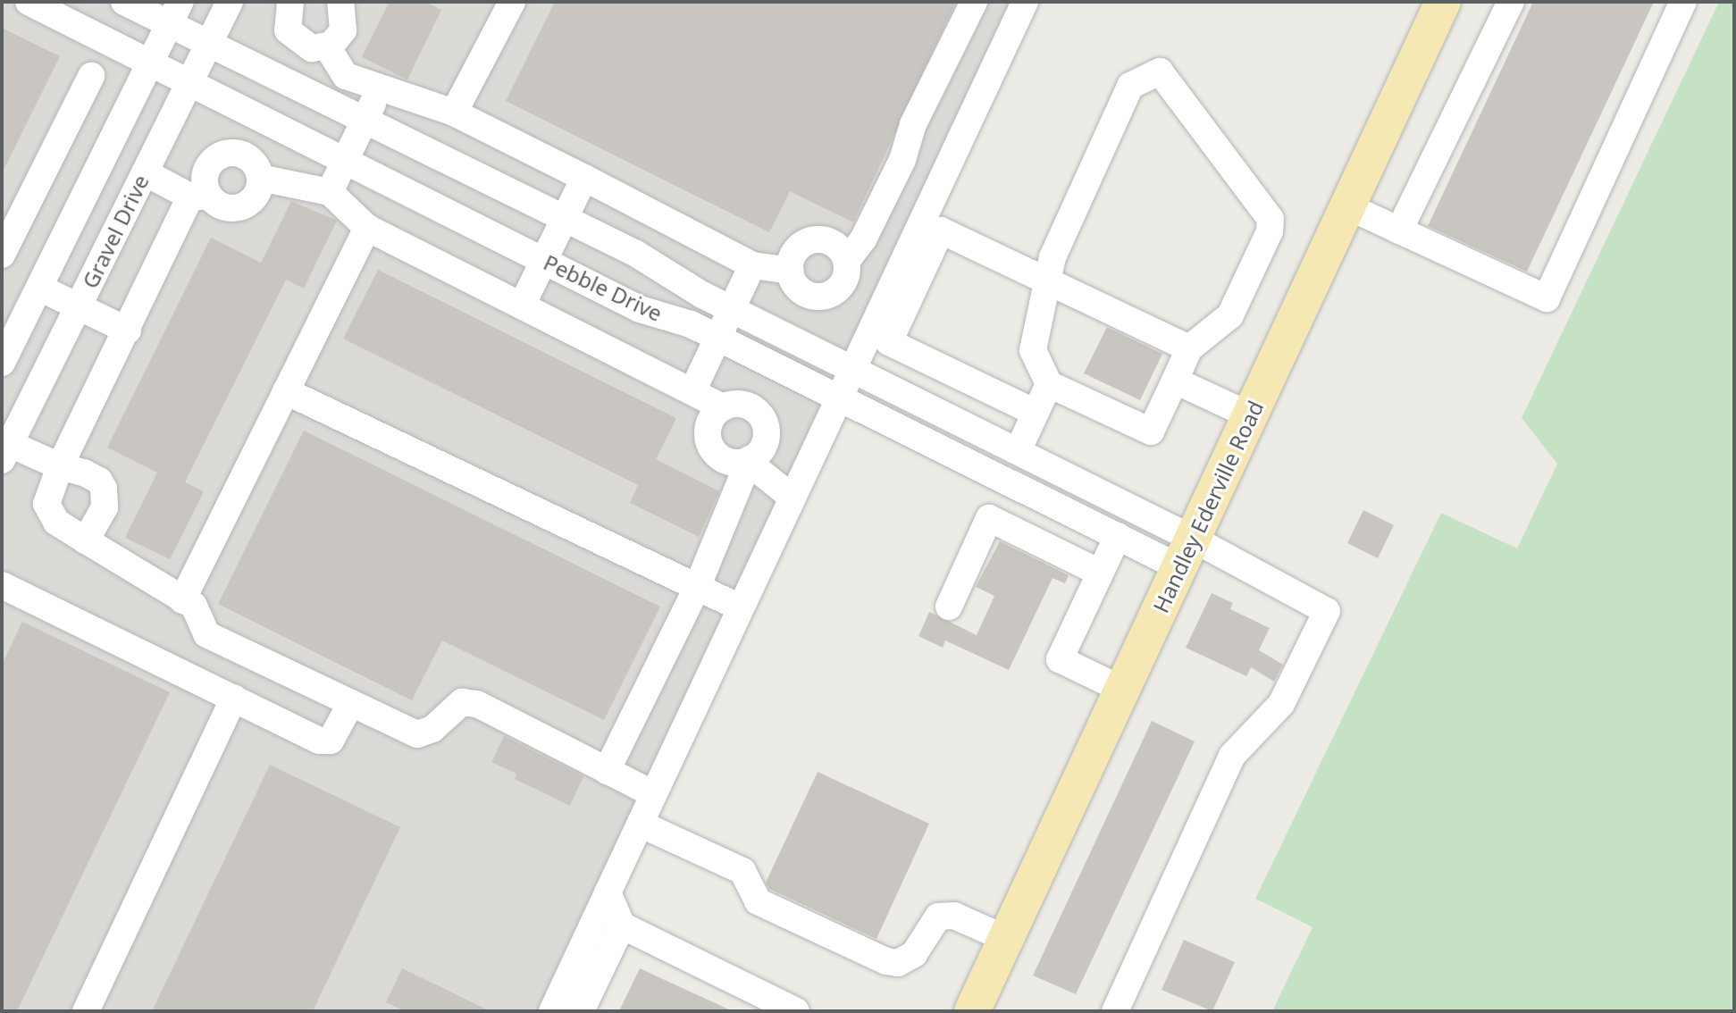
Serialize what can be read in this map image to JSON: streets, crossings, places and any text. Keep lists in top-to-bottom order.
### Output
{
  "streets": {
    "main road": ["Handley Ederville Road"],
    "street": ["Gravel Drive", "Pebble Drive"]
  },
  "crossings": [
    ["Gravel Drive", "Pebble Drive"],
    ["Pebble Drive", "Handley Ederville Road"]
  ]
}
